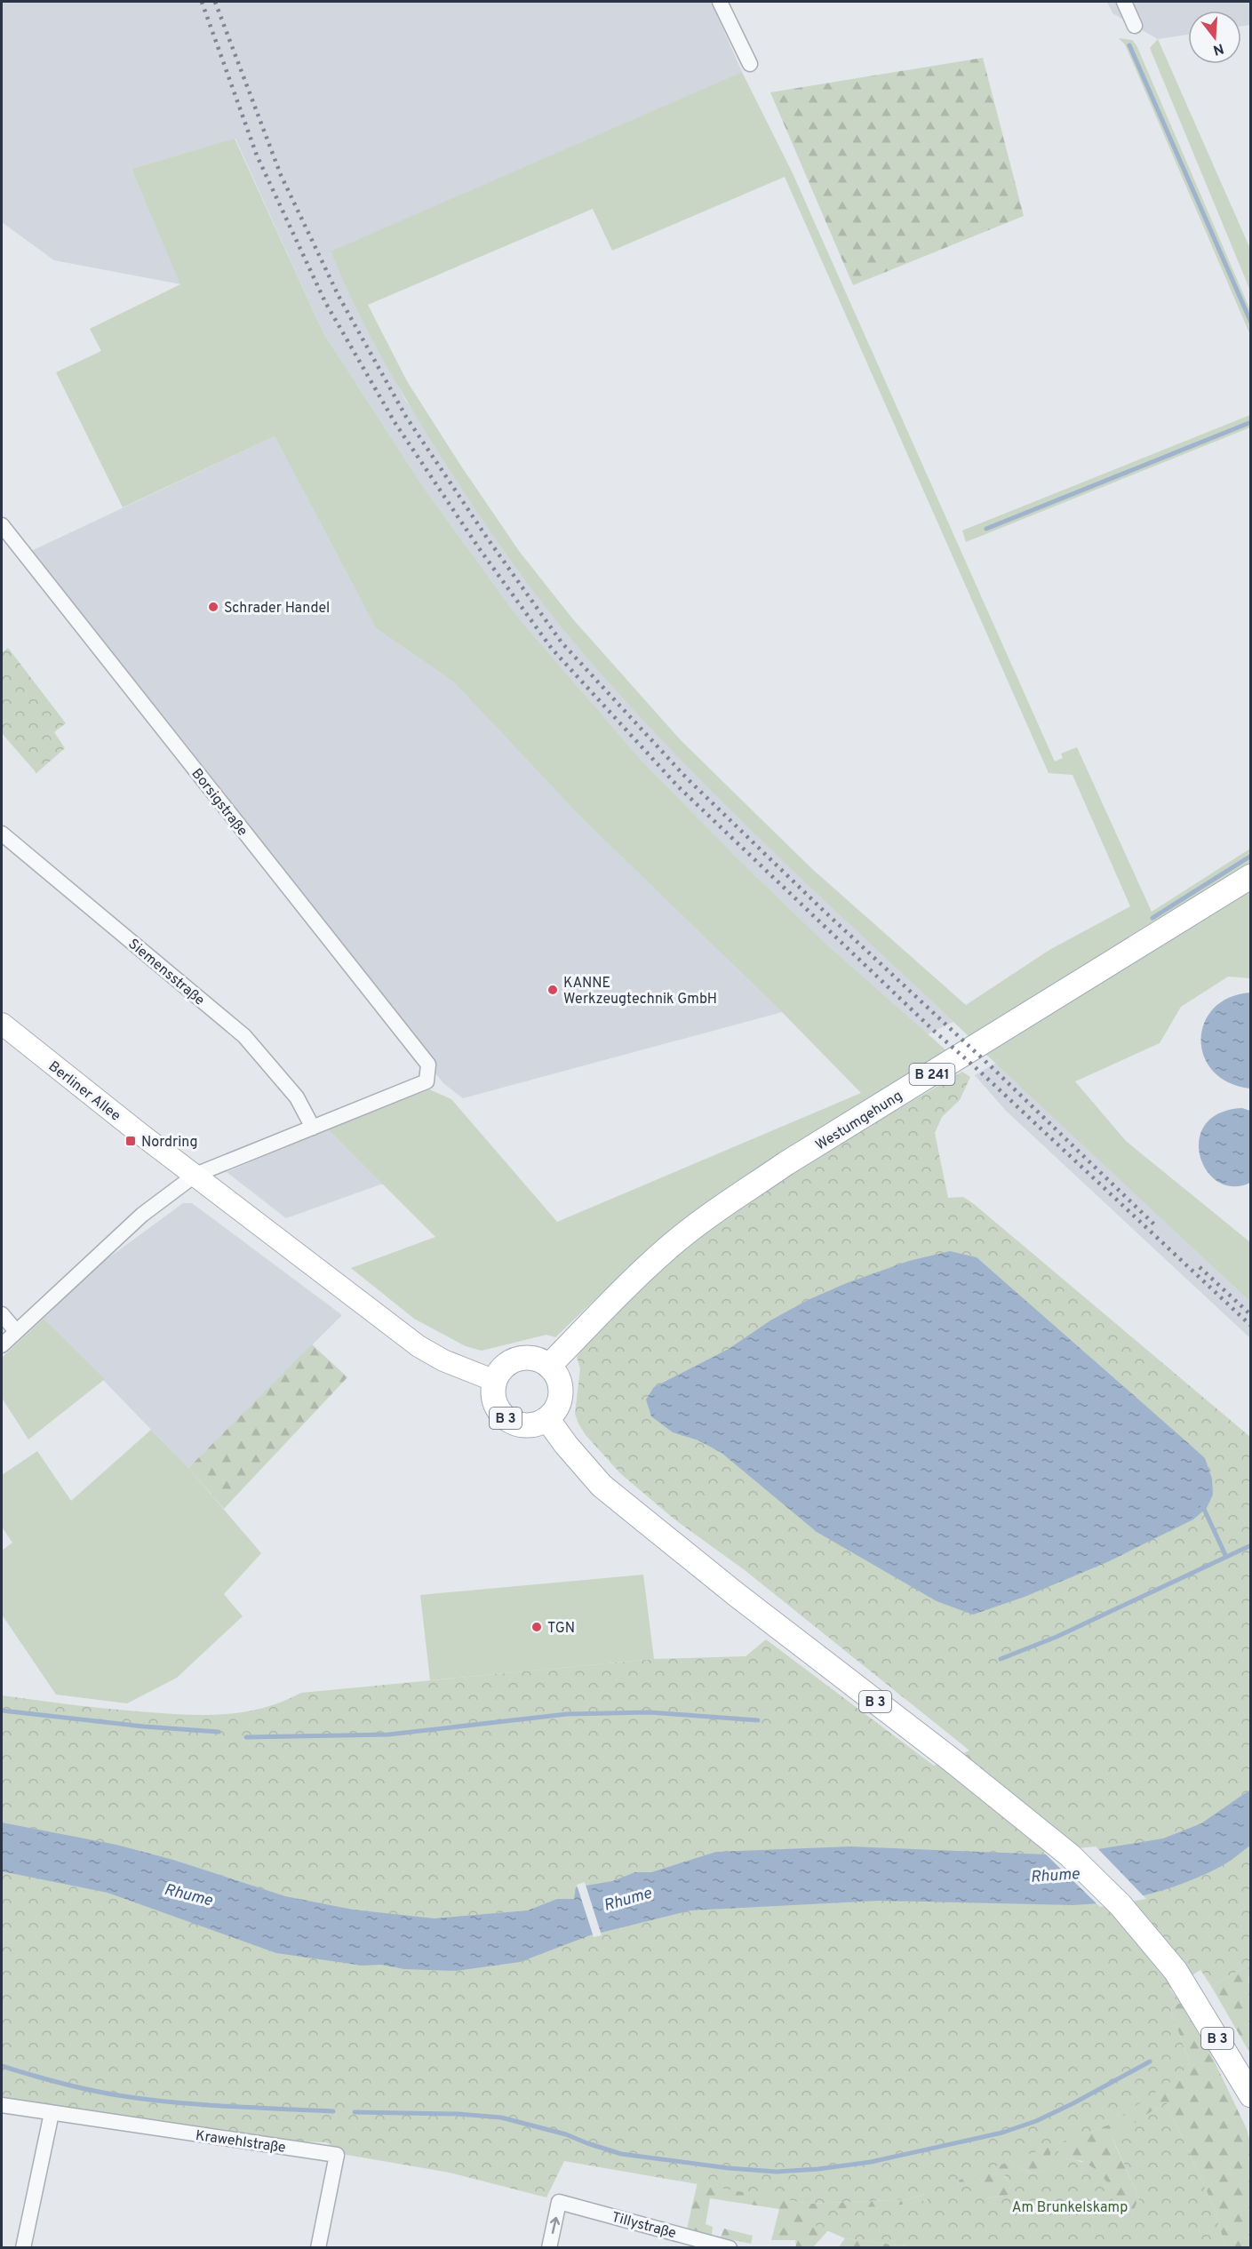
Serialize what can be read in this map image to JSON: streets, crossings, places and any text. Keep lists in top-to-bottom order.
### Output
{
  "streets": {
    "main road": [
      "B 241",
      "Berliner Allee",
      "Westumgehung",
      "B 3"
    ],
    "street": [
      "Borsigstraße",
      "Siemensstraße",
      "Krawehlstraße",
      "Tillystraße"
    ]
  },
  "crossings": [
    ["Borsigstraße", "Siemensstraße"],
    ["Berliner Allee", "Westumgehung"],
    ["Berliner Allee", "B 3"],
    ["Westumgehung", "B 3"]
  ],
  "one_way": ["Tillystraße"],
  "water": ["Rhume"],
  "parks": ["Am Brunkelskamp"],
  "places": {
    "other": ["Schrader Handel", "KANNE Werkzeugtechnik GmbH", "TGN"],
    "transit": ["Nordring"]
  },
  "north": "bottom"
}
